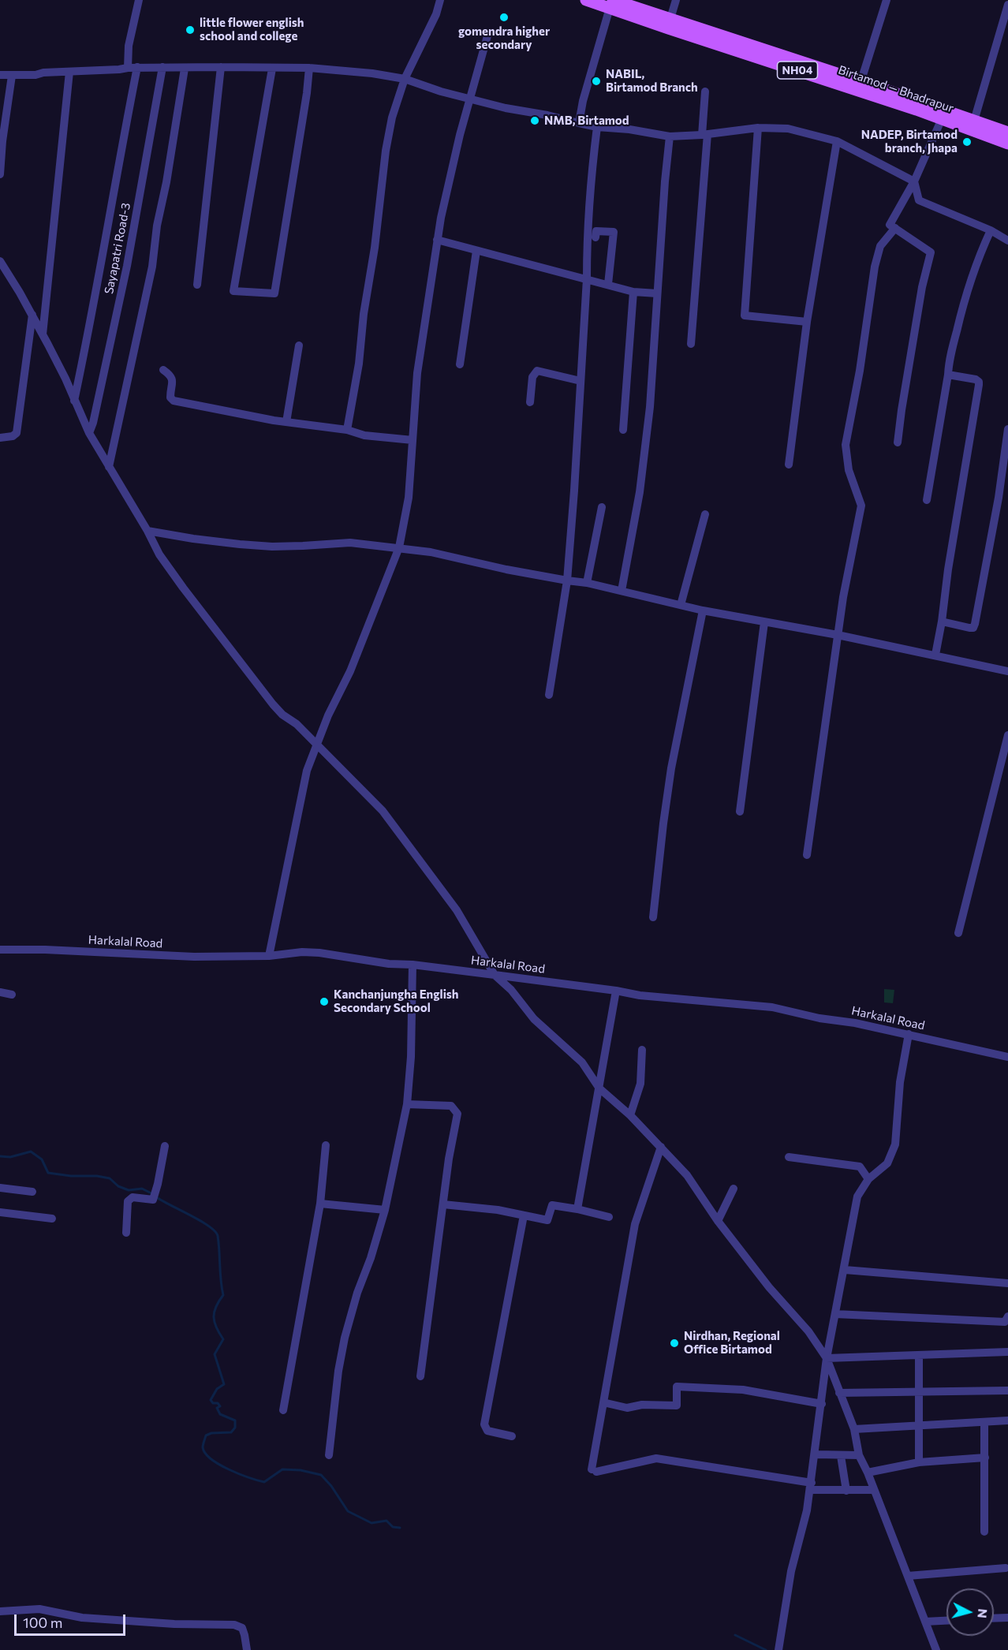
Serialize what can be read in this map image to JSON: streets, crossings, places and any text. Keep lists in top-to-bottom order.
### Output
{
  "streets": {
    "main road": ["NH04", "Birtamod — Bhadrapur"],
    "street": ["Sayapatri Road-3", "Harkalal Road"]
  },
  "places": [
    "gomendra higher secondary",
    "little flower english school and college",
    "NABIL, Birtamod Branch",
    "NMB, Birtamod",
    "NADEP, Birtamod branch, Jhapa",
    "Kanchanjungha English Secondary School",
    "Nirdhan, Regional Office Birtamod"
  ],
  "scale_bar": "100 m",
  "north": "right"
}
